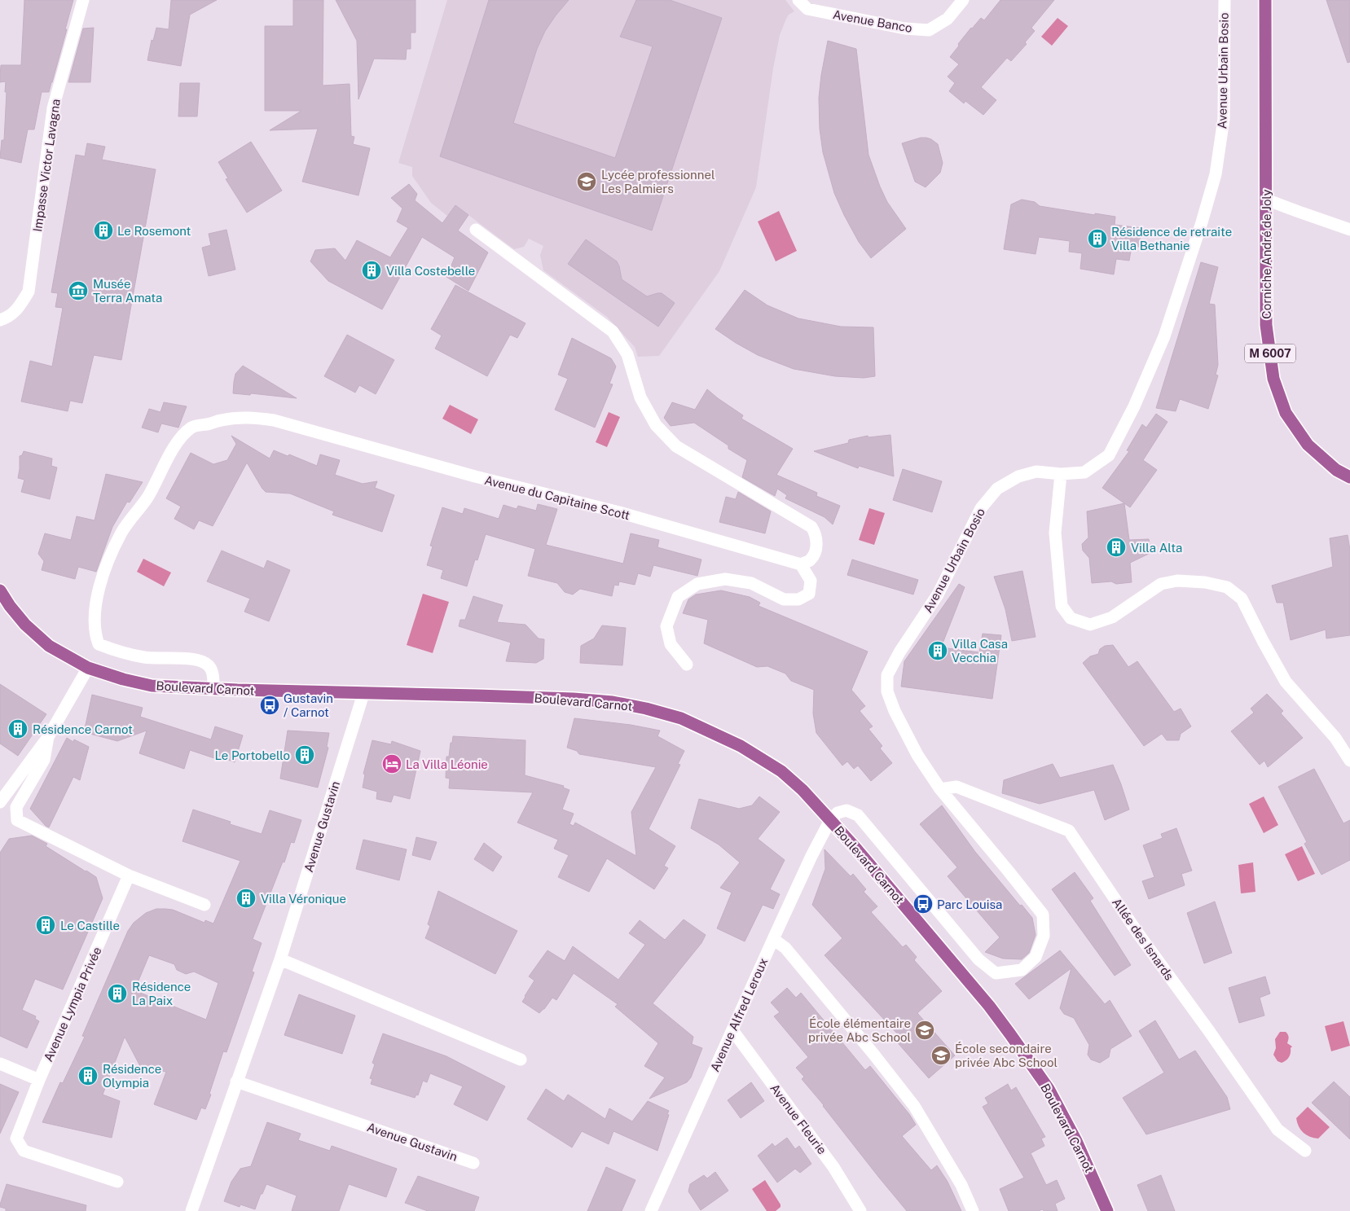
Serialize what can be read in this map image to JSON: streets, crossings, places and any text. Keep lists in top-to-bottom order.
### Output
{
  "streets": {
    "main road": ["Corniche André de Joly", "M 6007", "Boulevard Carnot"],
    "street": [
      "Avenue Banco",
      "Avenue Urbain Bosio",
      "Impasse Victor Lavagna",
      "Avenue du Capitaine Scott",
      "Avenue Gustavin",
      "Allée des Isnards",
      "Avenue Lympia Privée",
      "Avenue Alfred Leroux",
      "Avenue Fleurie"
    ]
  },
  "crossings": [
    ["Avenue Urbain Bosio", "Boulevard Carnot"],
    ["Avenue Urbain Bosio", "Allée des Isnards"],
    ["Avenue Urbain Bosio", "Avenue Alfred Leroux"],
    ["Avenue du Capitaine Scott", "Boulevard Carnot"],
    ["Boulevard Carnot", "Avenue Gustavin"],
    ["Boulevard Carnot", "Avenue Alfred Leroux"],
    ["Avenue Alfred Leroux", "Avenue Fleurie"]
  ],
  "places": {
    "school or university": ["Lycée professionnel Les Palmiers", "École élémentaire privée Abc School", "École secondaire privée Abc School"],
    "building": [
      "Le Rosemont",
      "Résidence de retraite Villa Bethanie",
      "Villa Costebelle",
      "Villa Alta",
      "Villa Casa Vecchia",
      "Résidence Carnot",
      "Le Portobello",
      "Villa Véronique",
      "Le Castille",
      "Résidence La Paix",
      "Résidence Olympia"
    ],
    "museum": ["Musée Terra Amata"],
    "bus stop": ["Gustavin / Carnot", "Parc Louisa"],
    "hotel": ["La Villa Léonie"]
  }
}
